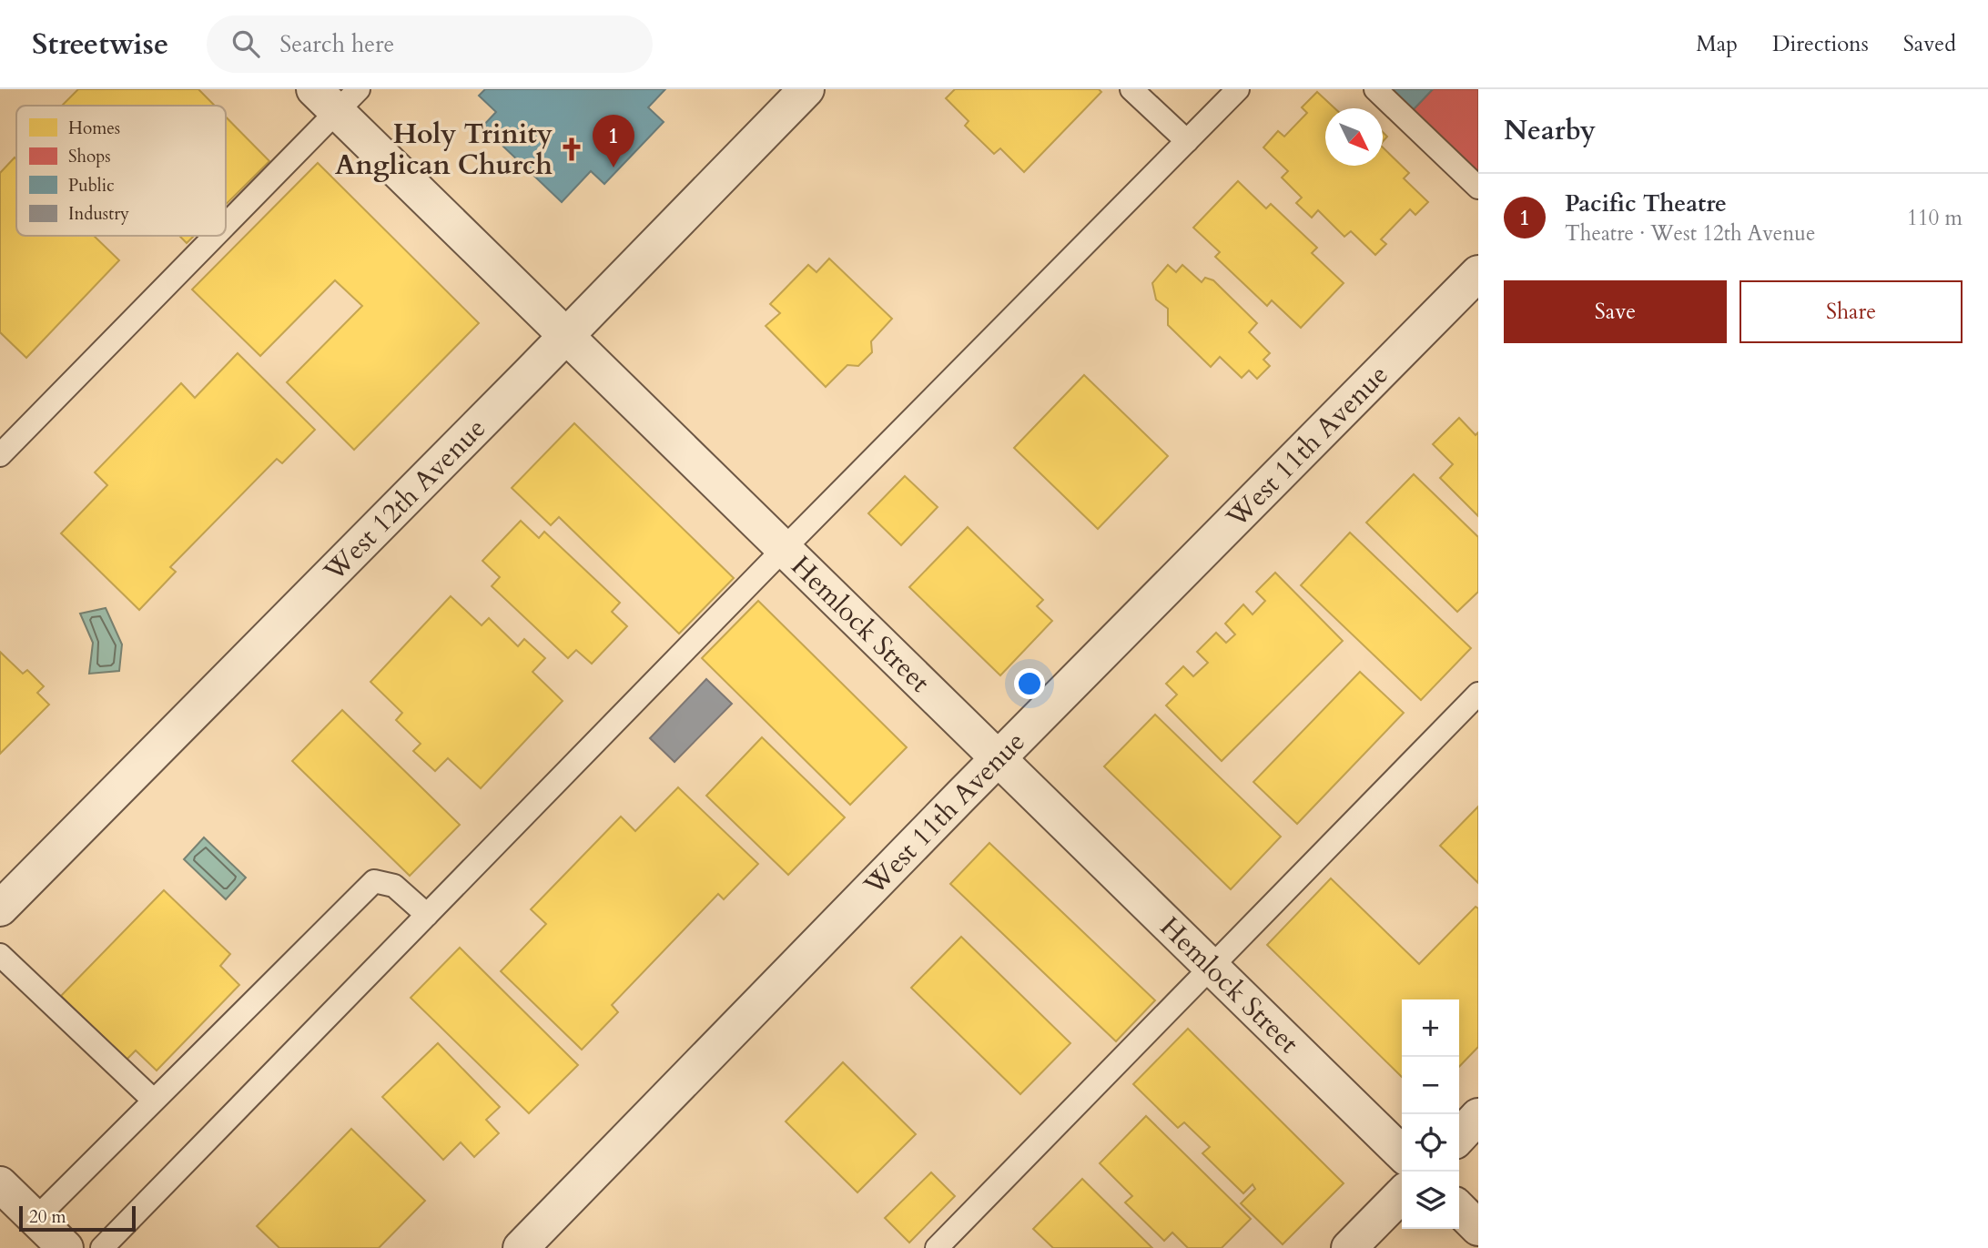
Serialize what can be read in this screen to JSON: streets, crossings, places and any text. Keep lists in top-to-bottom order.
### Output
{
  "streets": {
    "street": ["West 11th Avenue", "West 12th Avenue", "Hemlock Street"]
  },
  "crossings": [
    ["West 11th Avenue", "Hemlock Street"],
    ["West 12th Avenue", "Hemlock Street"]
  ],
  "places": {
    "church": ["Holy Trinity Anglican Church"]
  },
  "legend": [
    "Homes",
    "Shops",
    "Public",
    "Industry"
  ],
  "scale_bar": "20 m",
  "north": "bottom right",
  "page": {
    "header": "Streetwise",
    "search": "Search here",
    "nav": ["Map", "Directions", "Saved"],
    "heading": "Nearby",
    "pins": "1",
    "list": [
      {
        "mark": "1",
        "name": "Pacific Theatre",
        "note": "Theatre · West 12th Avenue",
        "value": "110 m"
      }
    ],
    "buttons": ["Save", "Share"],
    "map_buttons": ["+", "−"],
    "scale": "20 m"
  }
}
